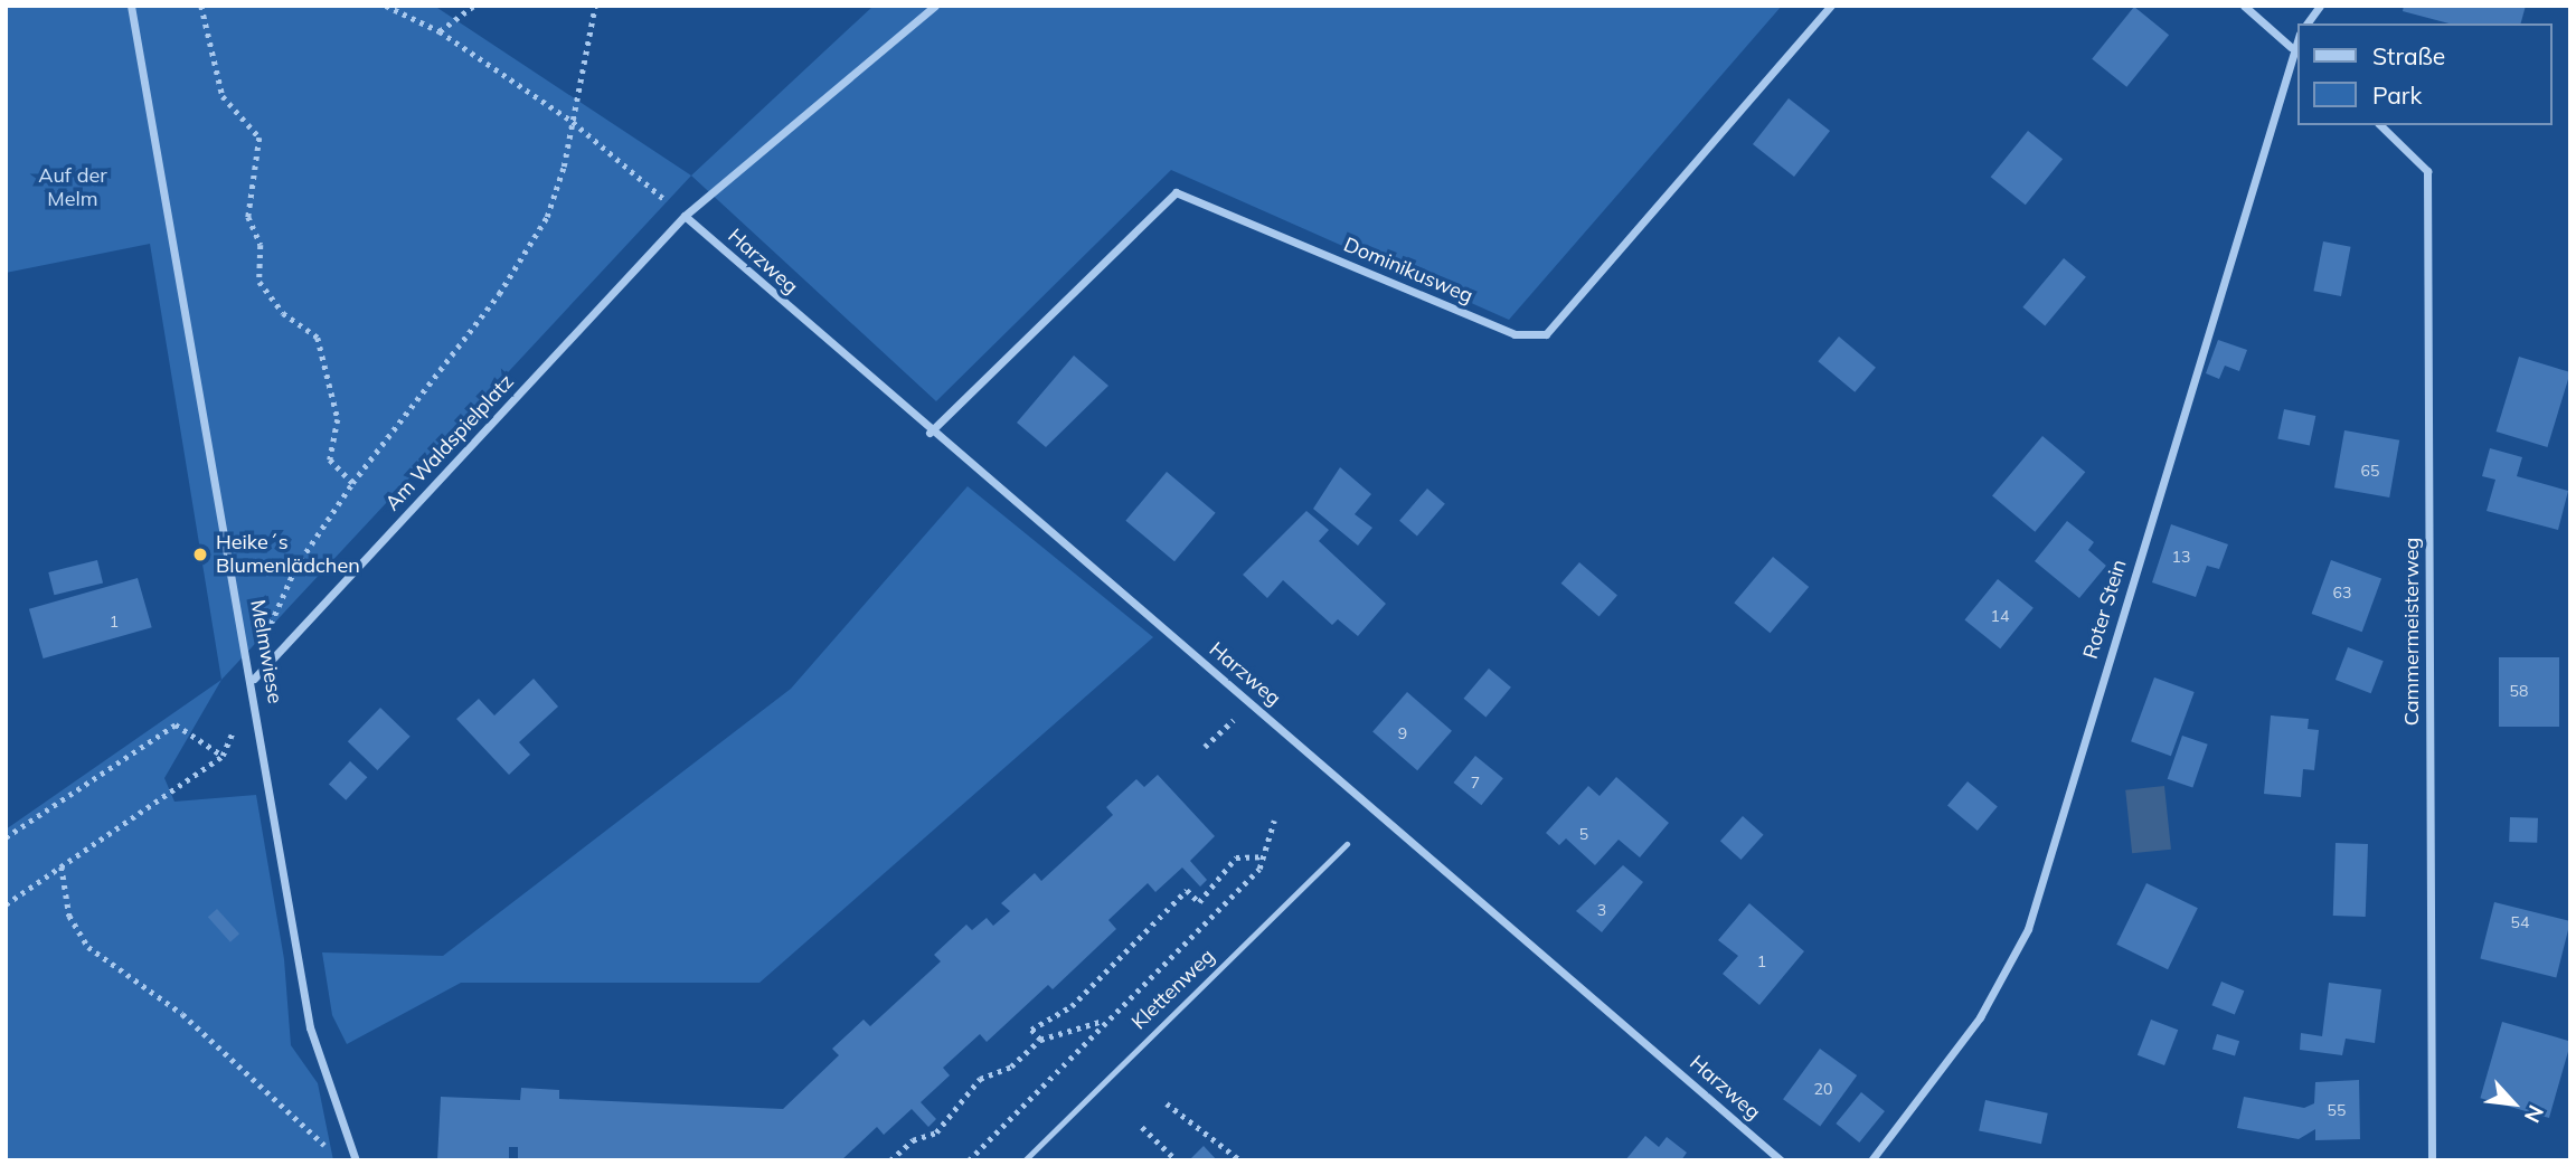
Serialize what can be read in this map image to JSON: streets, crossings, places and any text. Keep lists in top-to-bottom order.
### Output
{
  "streets": {
    "street": [
      "Harzweg",
      "Dominikusweg",
      "Am Waldspielplatz",
      "Roter Stein",
      "Cammermeisterweg",
      "Melmwiese"
    ],
    "lane": ["Klettenweg"]
  },
  "crossings": [
    ["Harzweg", "Dominikusweg"],
    ["Harzweg", "Am Waldspielplatz"],
    ["Am Waldspielplatz", "Melmwiese"]
  ],
  "parks": ["Auf der Melm"],
  "places": ["Heike´s Blumenlädchen"],
  "house_numbers": [
    "65",
    "13",
    "63",
    "14",
    "1",
    "58",
    "9",
    "7",
    "5",
    "3",
    "54",
    "1",
    "20",
    "55"
  ],
  "legend": ["Straße", "Park"],
  "north": "bottom right"
}
